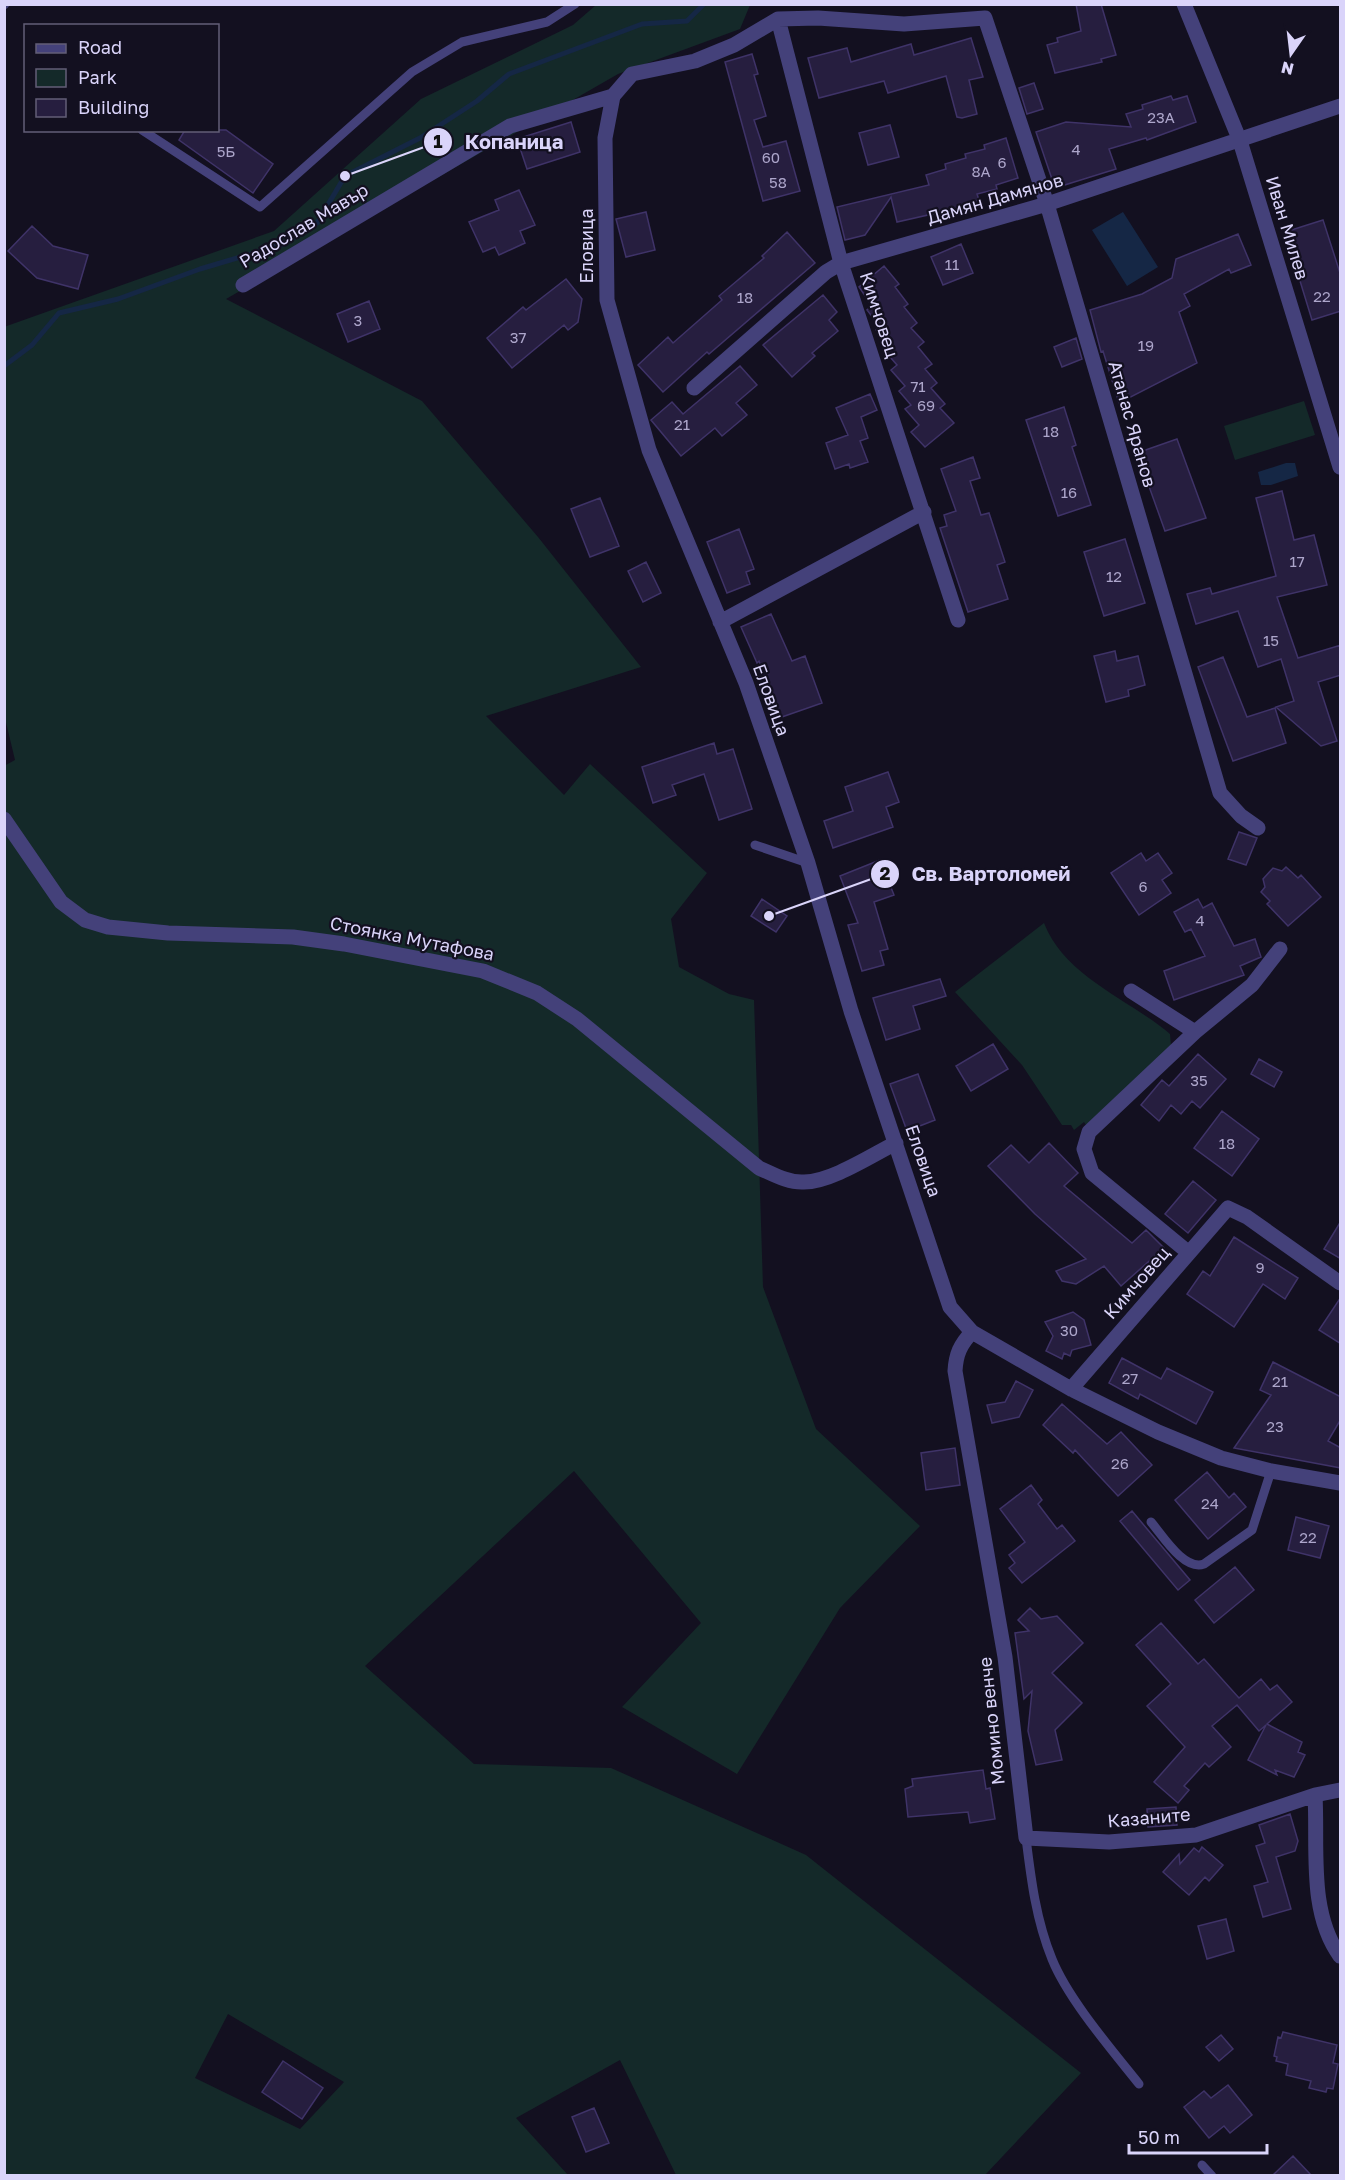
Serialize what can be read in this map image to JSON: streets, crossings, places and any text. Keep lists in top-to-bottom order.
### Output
{
  "streets": {
    "street": [
      "Дамян Дамянов",
      "Радослав Мавър",
      "Иван Милев",
      "Еловица",
      "Кимчовец",
      "Атанас Яранов",
      "Стоянка Мутафова",
      "Момино венче",
      "Казаните"
    ]
  },
  "crossings": [
    ["Дамян Дамянов", "Иван Милев"],
    ["Дамян Дамянов", "Кимчовец"],
    ["Дамян Дамянов", "Атанас Яранов"],
    ["Радослав Мавър", "Еловица"],
    ["Еловица", "Кимчовец"],
    ["Еловица", "Стоянка Мутафова"],
    ["Еловица", "Момино венче"],
    ["Кимчовец", "Атанас Яранов"],
    ["Момино венче", "Казаните"]
  ],
  "places": ["Копаница", "Св. Вартоломей"],
  "house_numbers": [
    "23А",
    "4",
    "5Б",
    "60",
    "6",
    "8А",
    "58",
    "11",
    "22",
    "18",
    "3",
    "37",
    "19",
    "71",
    "69",
    "21",
    "18",
    "16",
    "17",
    "12",
    "15",
    "6",
    "4",
    "35",
    "18",
    "9",
    "30",
    "27",
    "21",
    "23",
    "26",
    "24",
    "22"
  ],
  "legend": ["Road", "Park", "Building"],
  "scale_bar": "50 m",
  "north": "bottom"
}
